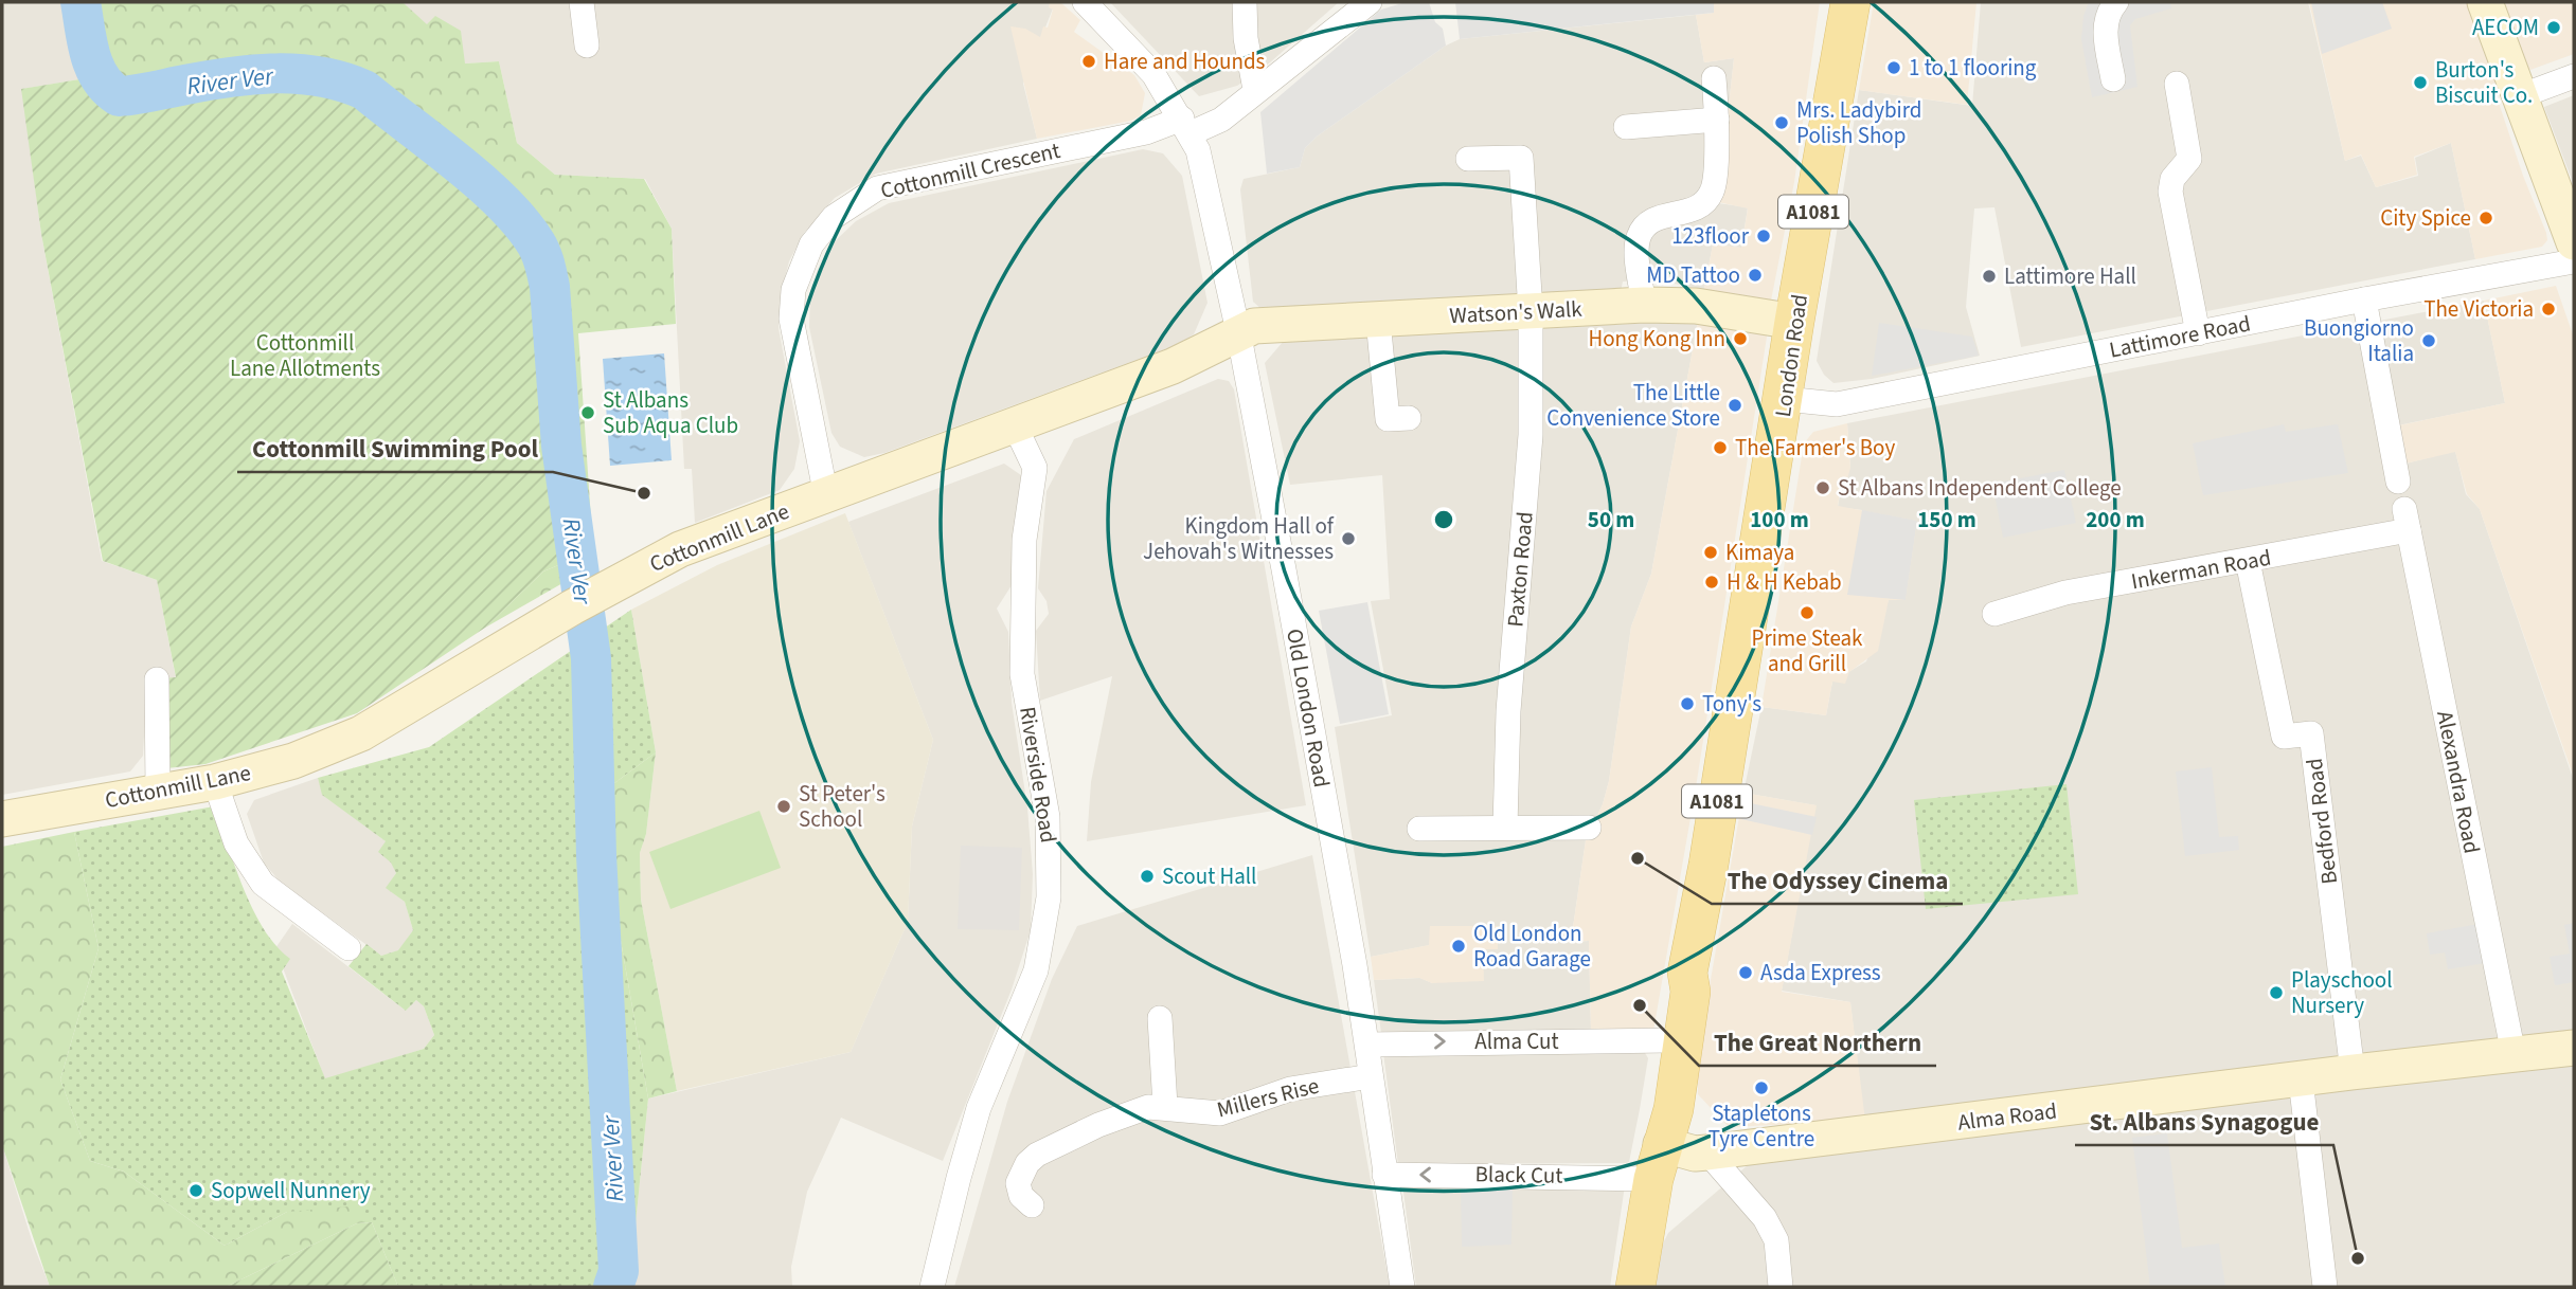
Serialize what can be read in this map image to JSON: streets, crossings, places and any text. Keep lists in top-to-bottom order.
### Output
{
  "streets": {
    "main road": ["A1081", "London Road"],
    "street": [
      "Cottonmill Crescent",
      "Watson's Walk",
      "Lattimore Road",
      "Cottonmill Lane",
      "Paxton Road",
      "Inkerman Road",
      "Old London Road",
      "Riverside Road",
      "Alexandra Road",
      "Bedford Road",
      "Alma Cut",
      "Millers Rise",
      "Alma Road",
      "Black Cut"
    ]
  },
  "crossings": [
    ["Cottonmill Crescent", "Cottonmill Lane"],
    ["Cottonmill Crescent", "Old London Road"],
    ["Watson's Walk", "London Road"],
    ["Watson's Walk", "Cottonmill Lane"],
    ["Watson's Walk", "Paxton Road"],
    ["Watson's Walk", "Old London Road"],
    ["Lattimore Road", "London Road"],
    ["London Road", "Alma Cut"],
    ["London Road", "Alma Road"],
    ["London Road", "Black Cut"],
    ["Cottonmill Lane", "Old London Road"],
    ["Cottonmill Lane", "Riverside Road"],
    ["Inkerman Road", "Alexandra Road"],
    ["Inkerman Road", "Bedford Road"],
    ["Old London Road", "Alma Cut"],
    ["Old London Road", "Millers Rise"],
    ["Old London Road", "Black Cut"],
    ["Alexandra Road", "Alma Road"],
    ["Bedford Road", "Alma Road"],
    ["Alma Road", "Black Cut"]
  ],
  "one_way": ["Black Cut"],
  "water": ["River Ver"],
  "parks": ["Cottonmill Lane Allotments"],
  "places": [
    "AECOM",
    "Hare and Hounds",
    "1 to 1 flooring",
    "Burton's Biscuit Co.",
    "Mrs. Ladybird Polish Shop",
    "City Spice",
    "123floor",
    "MD Tattoo",
    "Lattimore Hall",
    "The Victoria",
    "Hong Kong Inn",
    "Buongiorno Italia",
    "The Little Convenience Store",
    "St Albans Sub Aqua Club",
    "The Farmer's Boy",
    "St Albans Independent College",
    "Cottonmill Swimming Pool",
    "Kingdom Hall of Jehovah's Witnesses",
    "Kimaya",
    "H & H Kebab",
    "Prime Steak and Grill",
    "Tony's",
    "St Peter's School",
    "The Odyssey Cinema",
    "Scout Hall",
    "Old London Road Garage",
    "Asda Express",
    "Playschool Nursery",
    "The Great Northern",
    "Stapletons Tyre Centre",
    "Sopwell Nunnery",
    "St. Albans Synagogue"
  ],
  "rings": [
    "50 m",
    "100 m",
    "150 m",
    "200 m"
  ]
}
